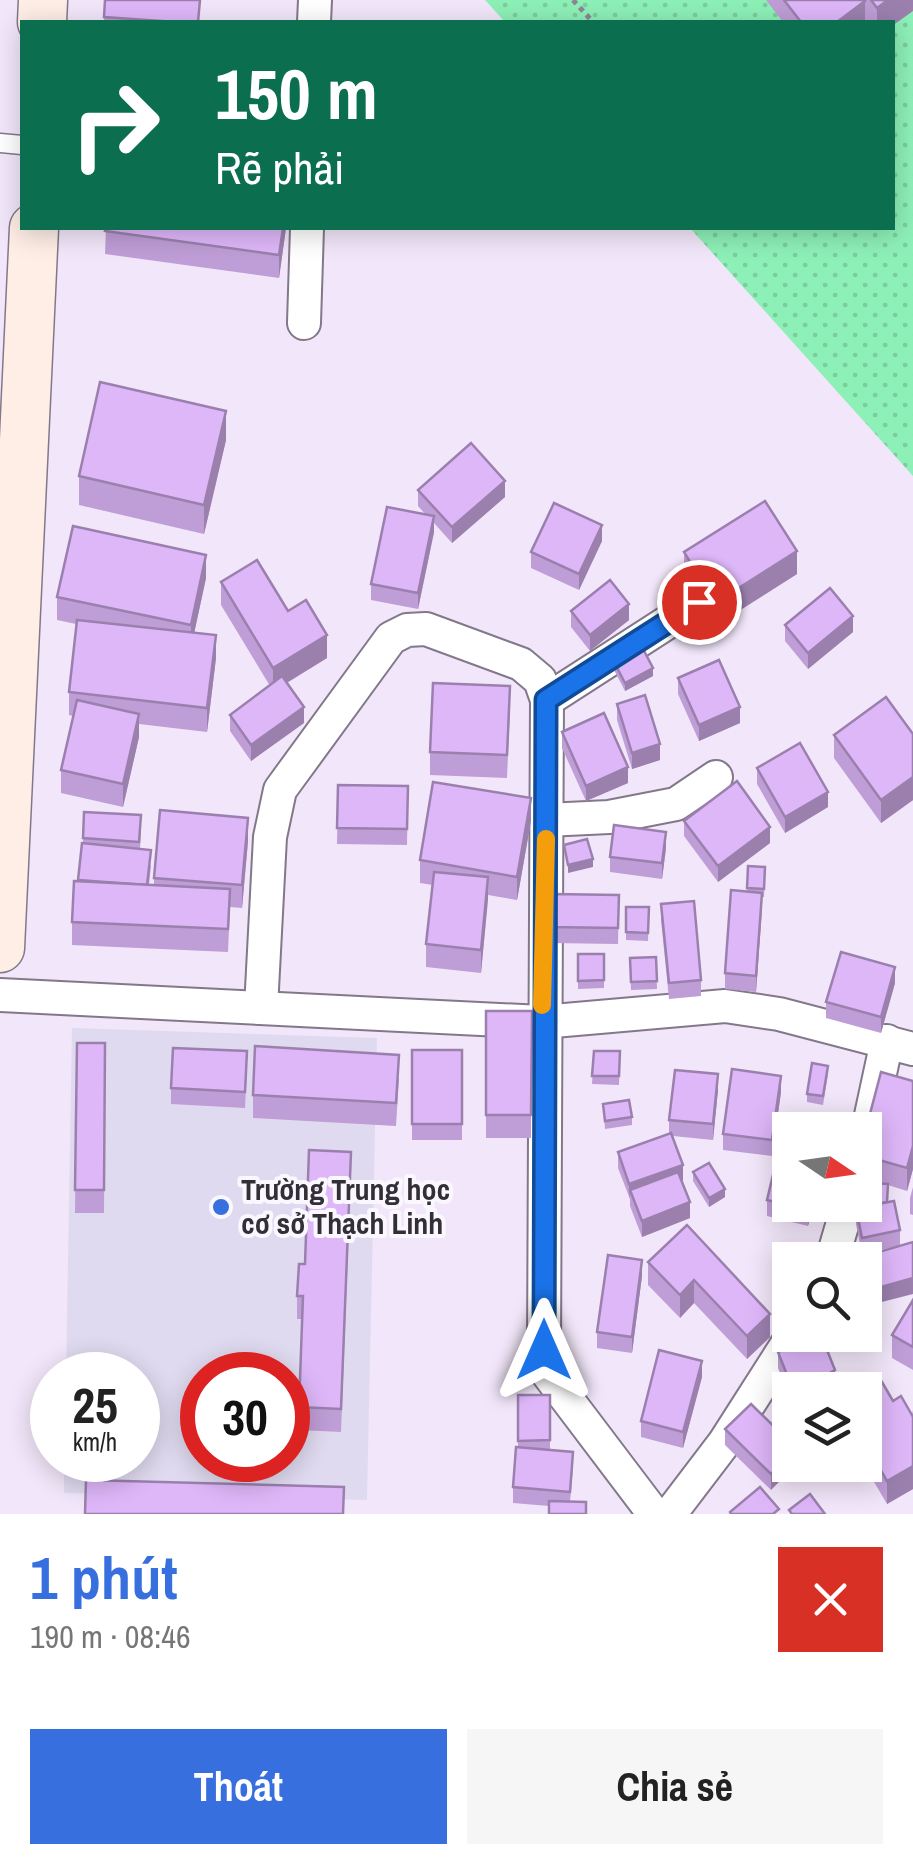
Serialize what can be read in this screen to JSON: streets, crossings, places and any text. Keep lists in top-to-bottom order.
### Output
{
  "places": ["Trường Trung học cơ sở Thạch Linh"],
  "north": "right",
  "page": {
    "turn": ["150 m", "Rẽ phải"],
    "speed": "25 km/h",
    "limit": "30",
    "heading": ["1 phút", "190 m · 08:46"],
    "buttons": ["Thoát", "Chia sẻ"]
  }
}
